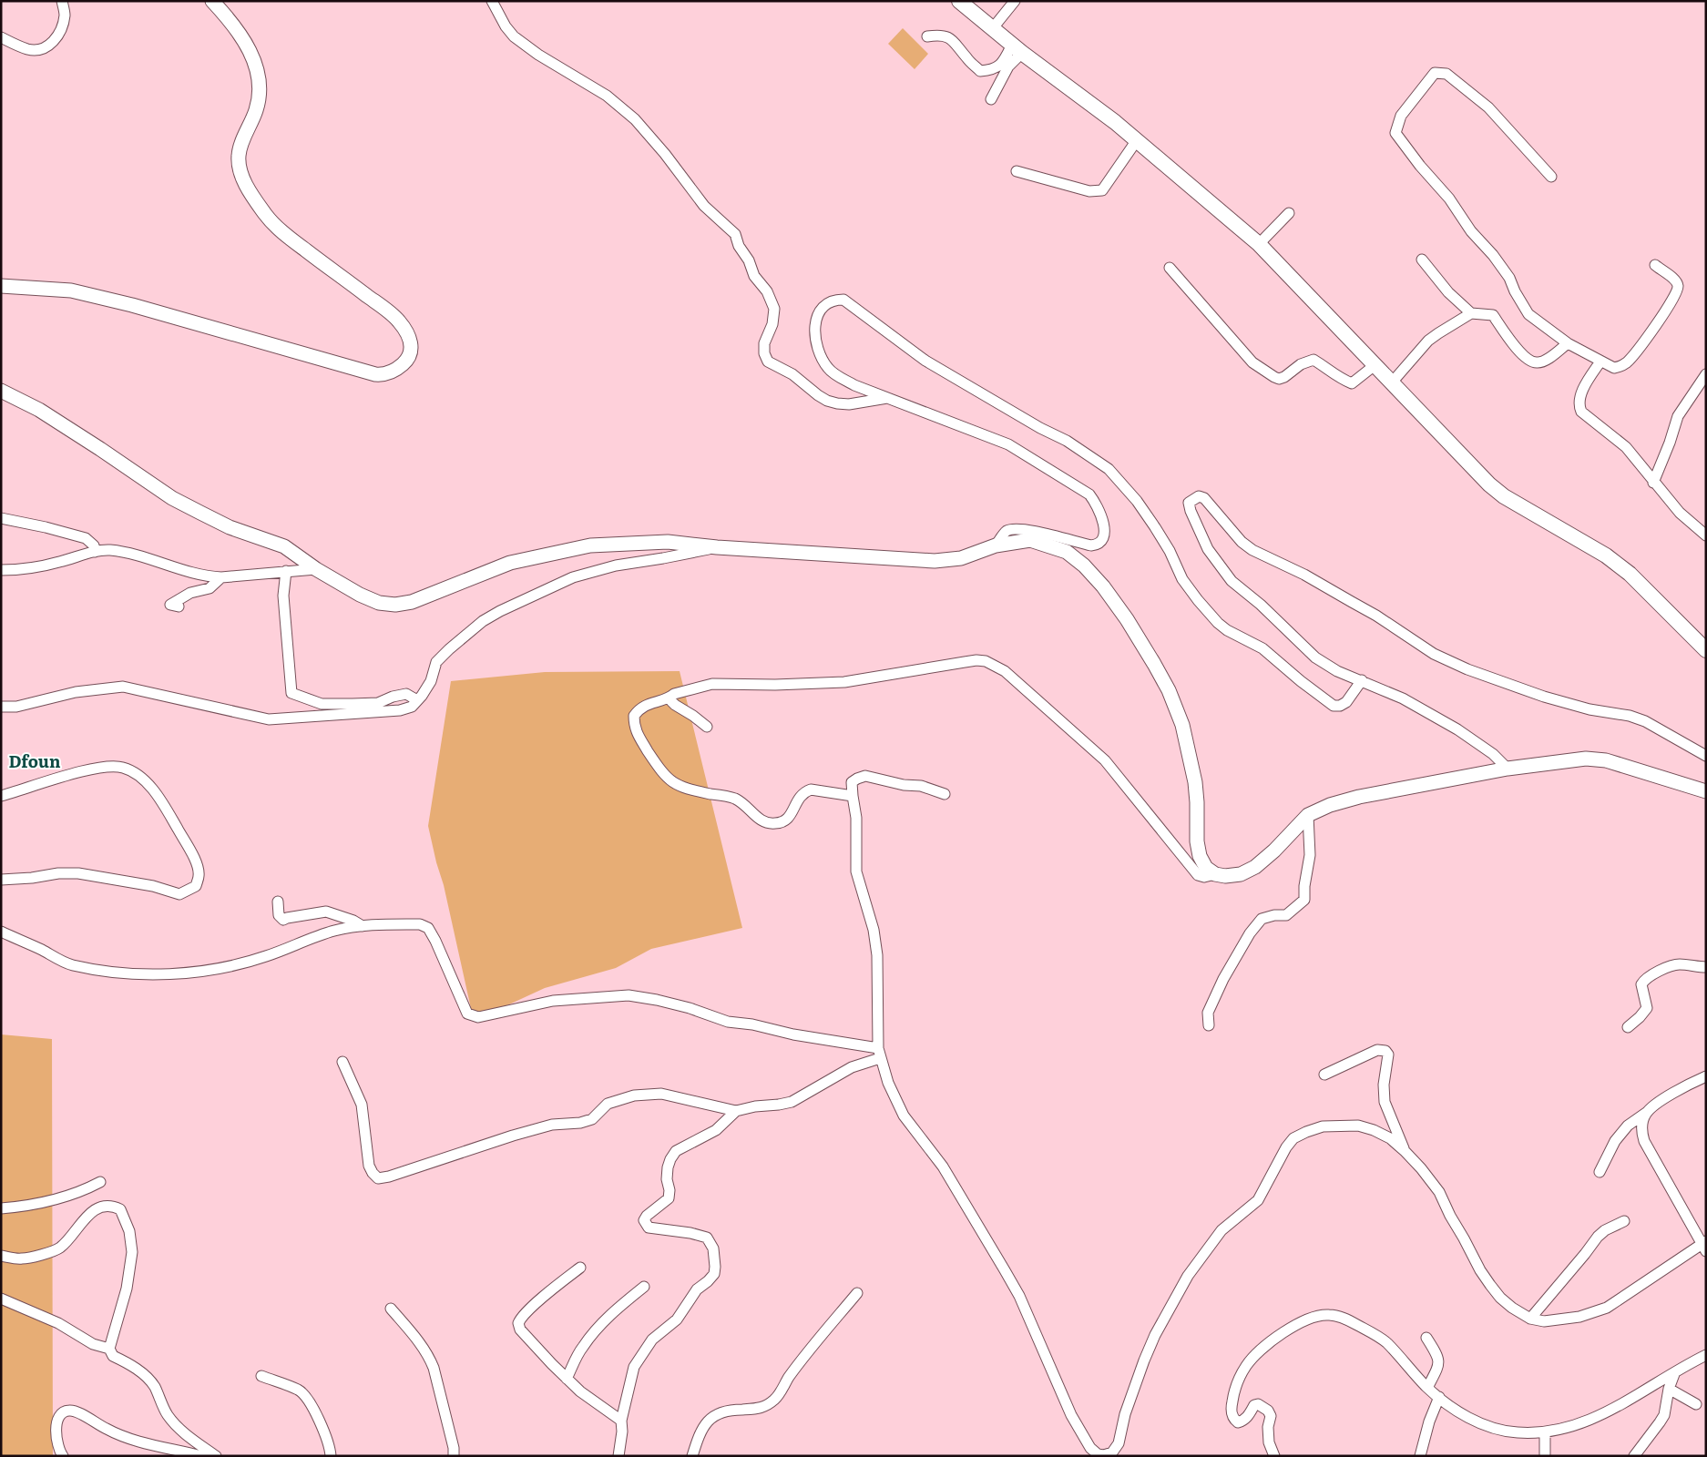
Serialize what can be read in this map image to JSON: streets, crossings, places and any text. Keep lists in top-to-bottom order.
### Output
{
  "districts": ["Dfoun"]
}
